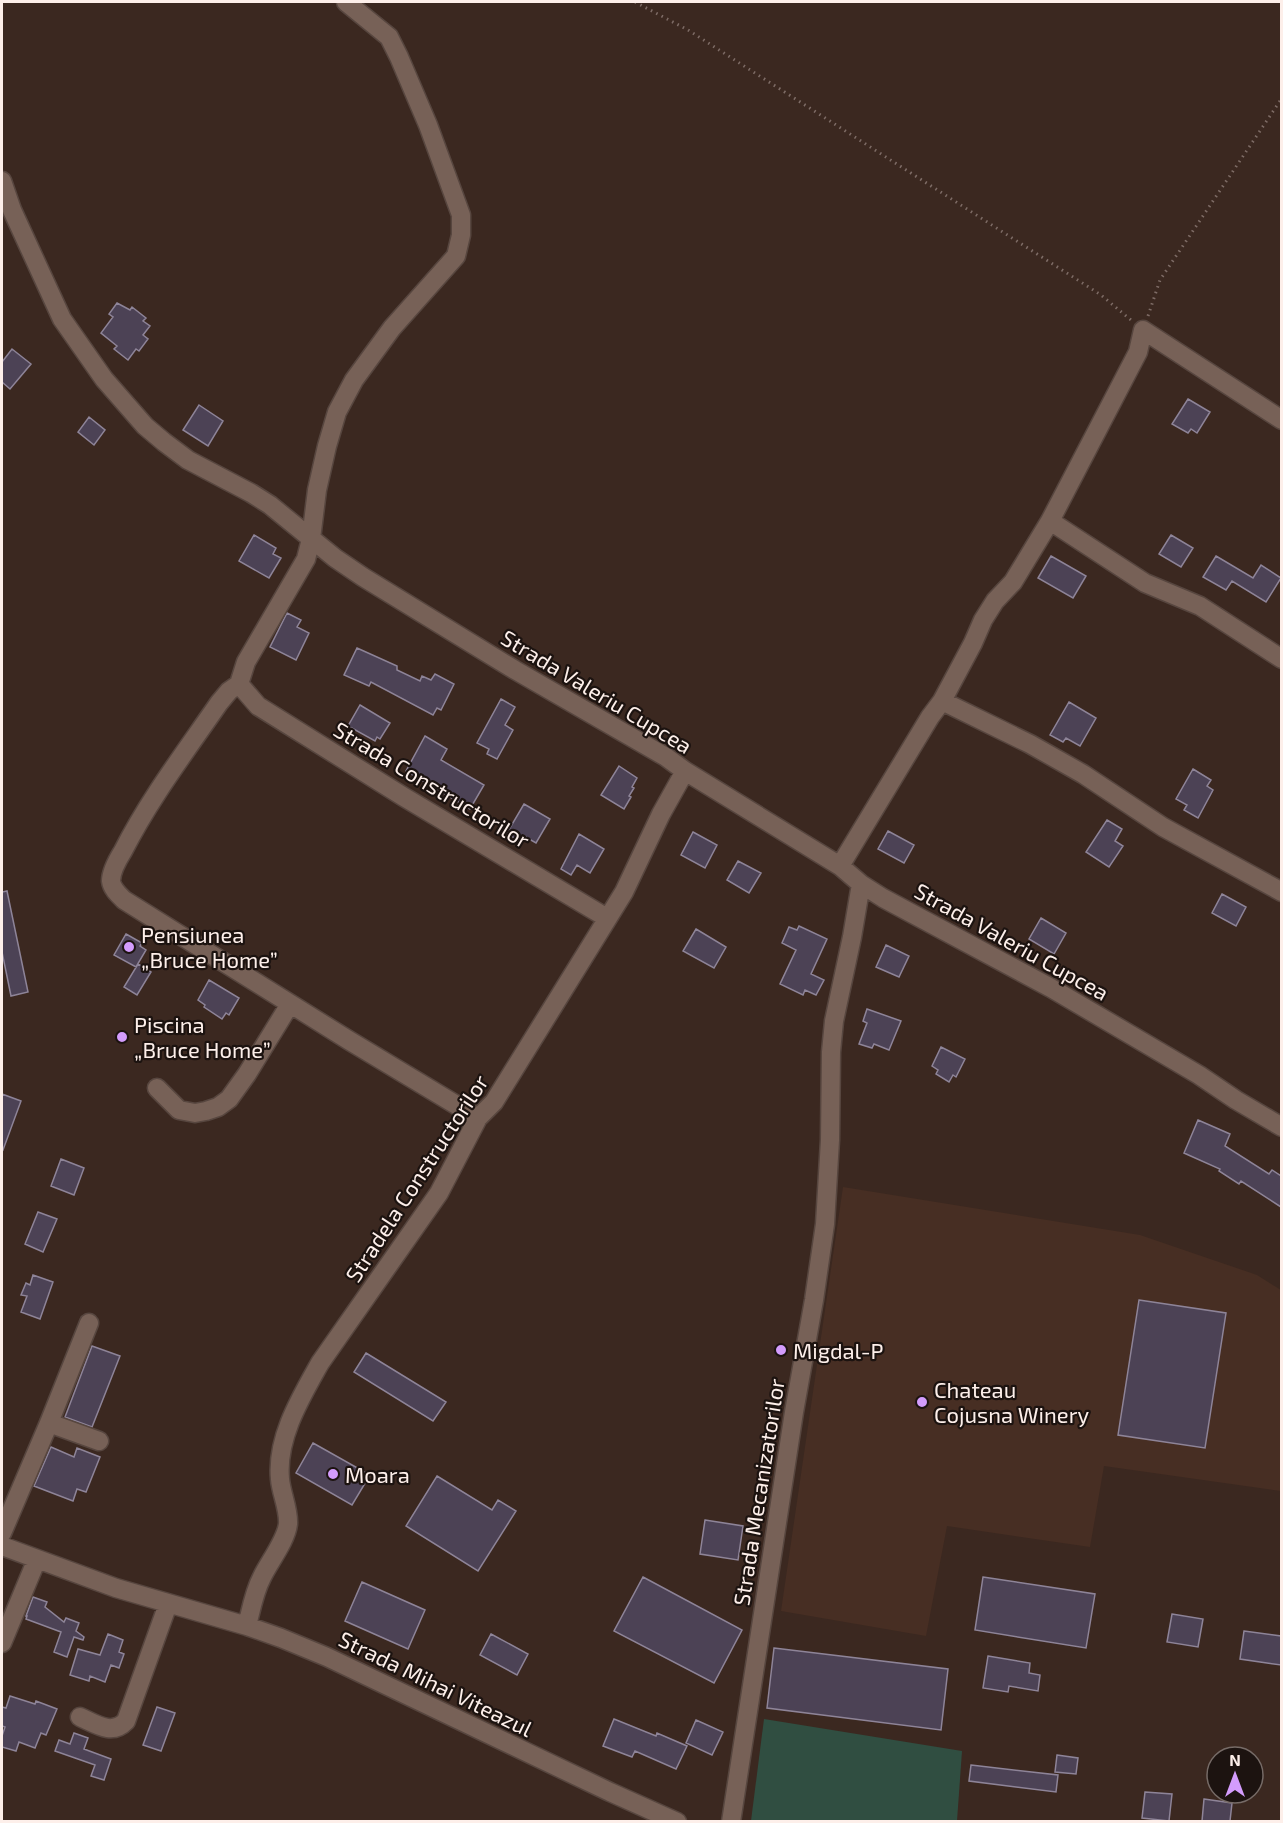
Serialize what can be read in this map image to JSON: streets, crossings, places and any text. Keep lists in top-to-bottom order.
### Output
{
  "streets": {
    "street": [
      "Strada Valeriu Cupcea",
      "Strada Constructorilor",
      "Stradela Constructorilor",
      "Strada Mecanizatorilor",
      "Strada Mihai Viteazul"
    ]
  },
  "crossings": [
    ["Strada Valeriu Cupcea", "Stradela Constructorilor"],
    ["Strada Valeriu Cupcea", "Strada Mecanizatorilor"],
    ["Strada Constructorilor", "Stradela Constructorilor"],
    ["Stradela Constructorilor", "Strada Mihai Viteazul"]
  ],
  "places": [
    "Pensiunea „Bruce Home”",
    "Piscina „Bruce Home”",
    "Migdal-P",
    "Chateau Cojusna Winery",
    "Moara"
  ],
  "north": "top"
}
